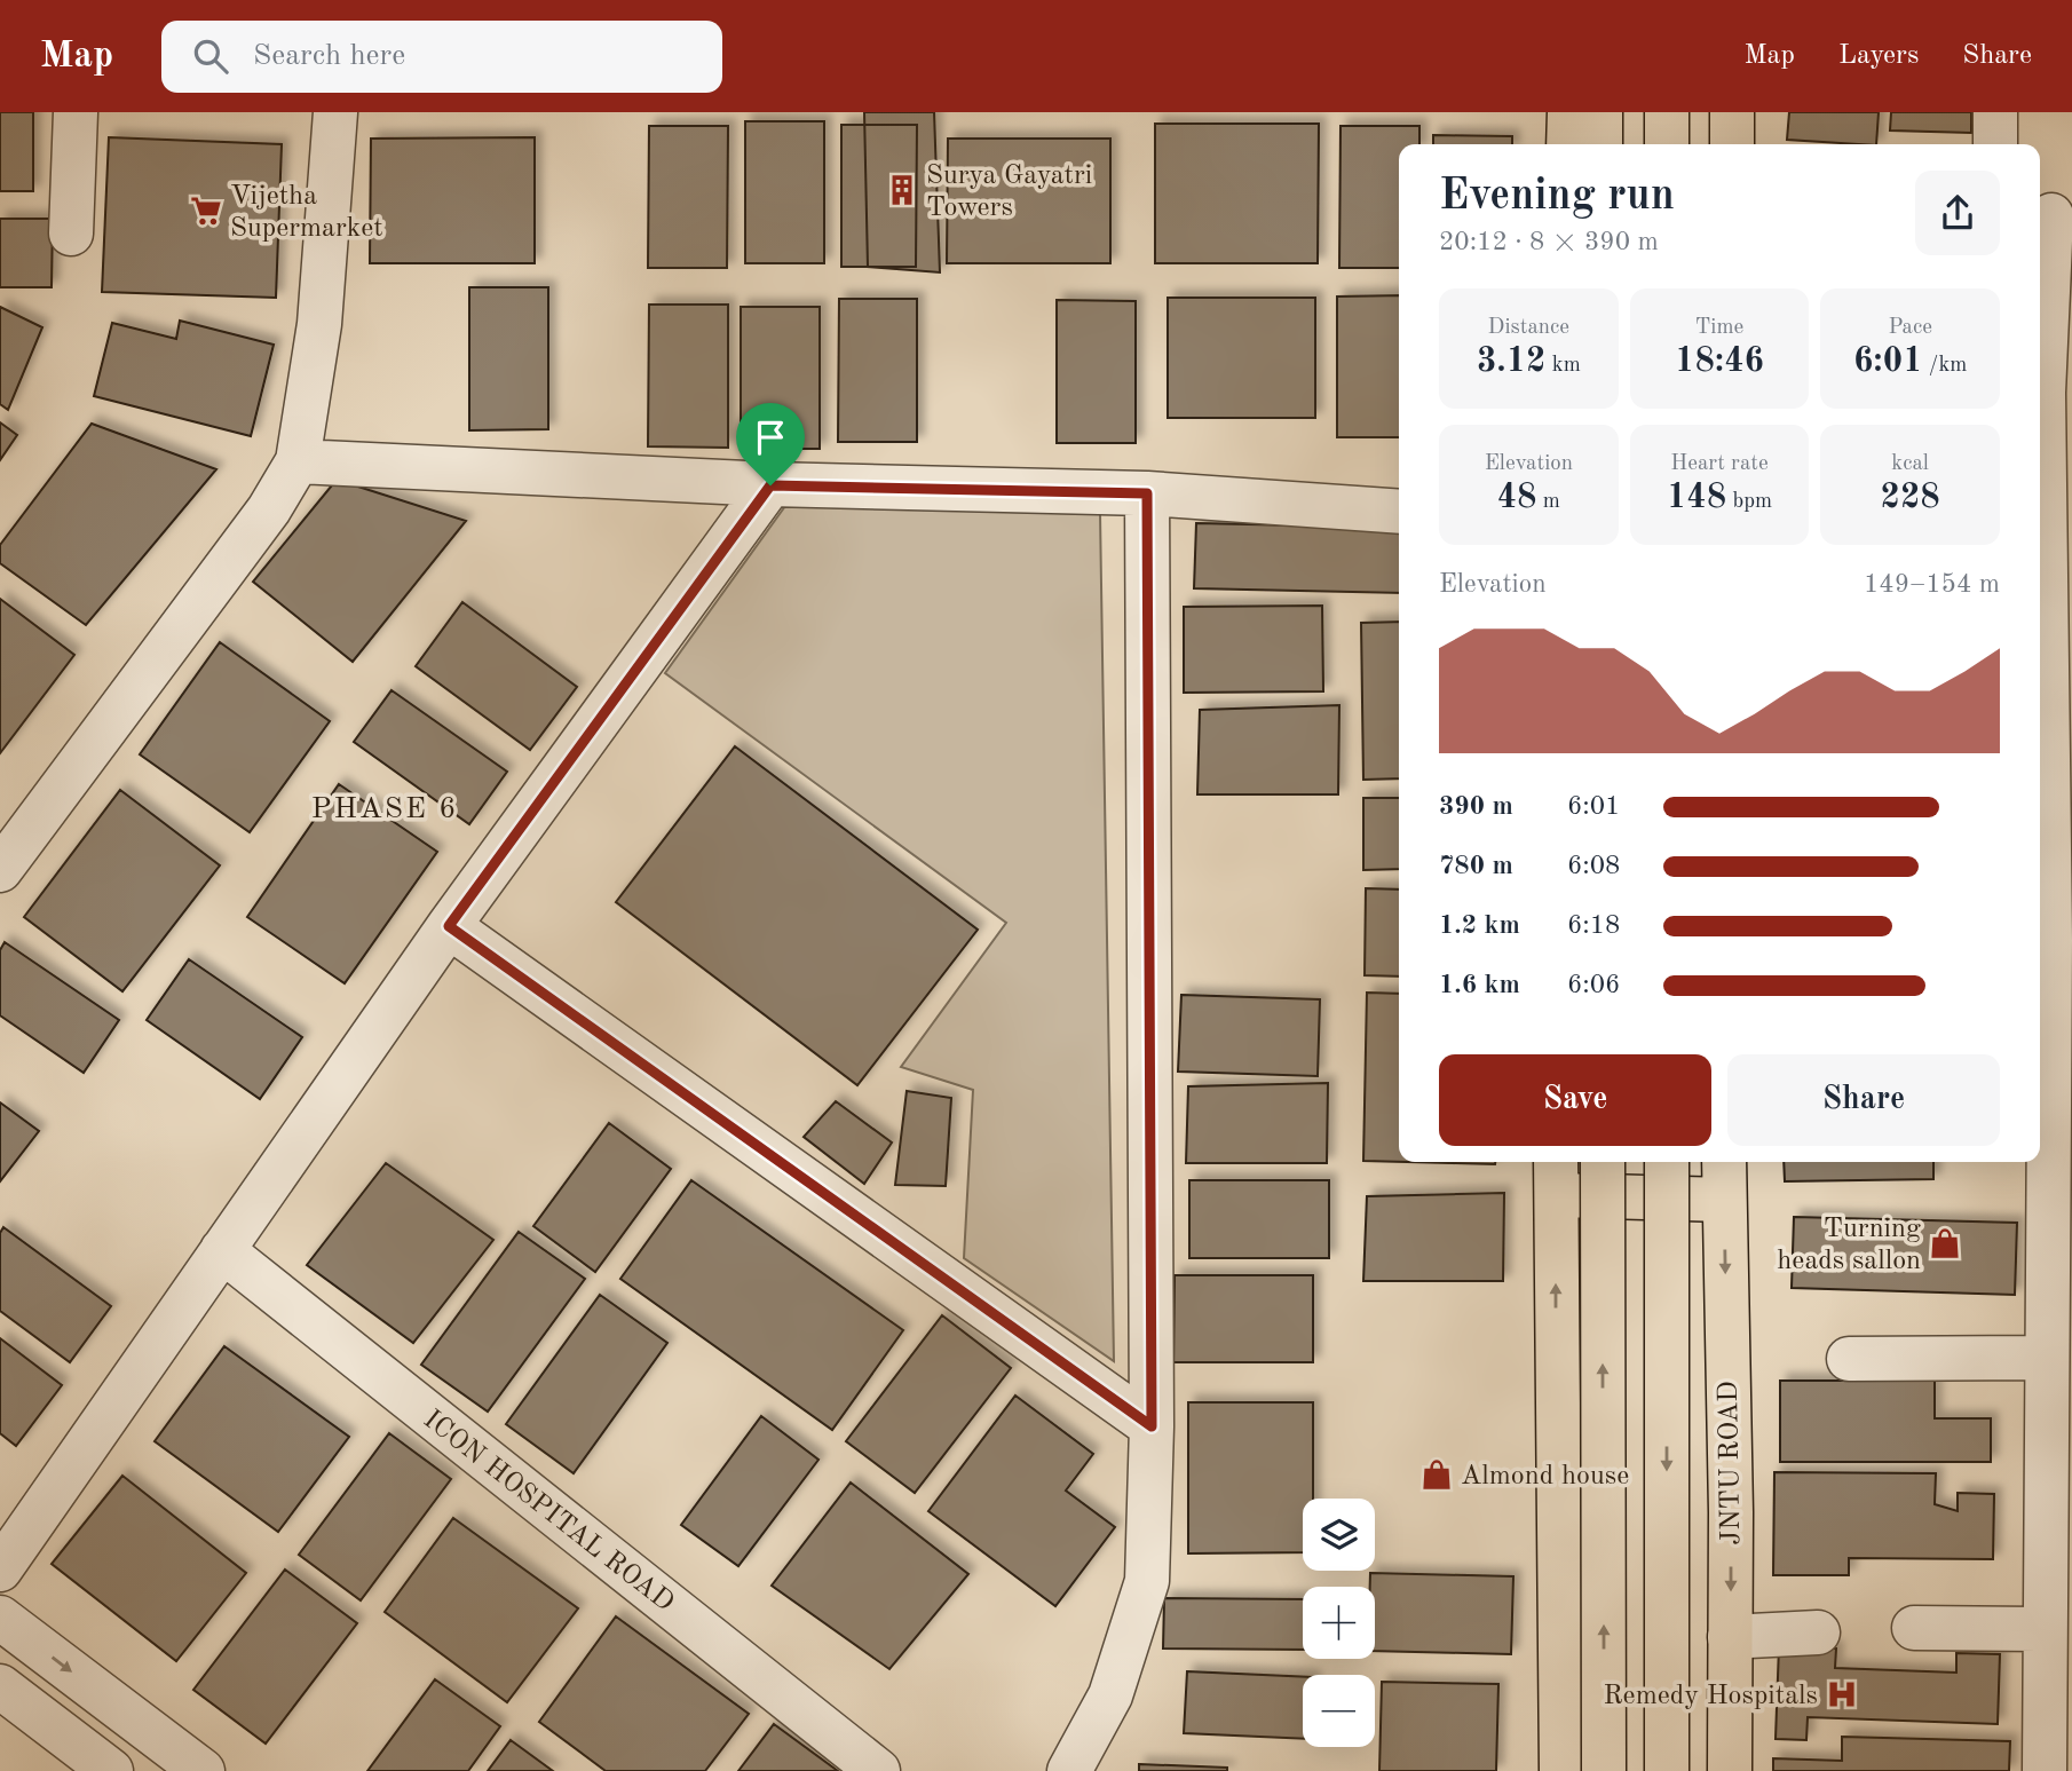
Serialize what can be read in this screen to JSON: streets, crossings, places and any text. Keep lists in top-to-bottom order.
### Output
{
  "streets": {
    "main road": ["JNTU ROAD"],
    "street": ["ICON HOSPITAL ROAD"]
  },
  "districts": ["PHASE 6"],
  "places": {
    "building": ["Surya Gayatri Towers"],
    "supermarket": ["Vijetha Supermarket"],
    "shop": ["Turning heads sallon", "Almond house"],
    "hospital": ["Remedy Hospitals"]
  },
  "page": {
    "header": "Map",
    "search": "Search here",
    "nav": ["Map", "Layers", "Share"],
    "heading": ["Evening run", "20:12 · 8 × 390 m"],
    "stats": [
      ["Distance", "3.12 km"],
      ["Time", "18:46"],
      ["Pace", "6:01 /km"],
      ["Elevation", "48 m"],
      ["Heart rate", "148 bpm"],
      ["kcal", "228"]
    ],
    "chart": ["Elevation", "149–154 m"],
    "list": [
      {
        "name": "390 m",
        "note": "6:01"
      },
      {
        "name": "780 m",
        "note": "6:08"
      },
      {
        "name": "1.2 km",
        "note": "6:18"
      },
      {
        "name": "1.6 km",
        "note": "6:06"
      }
    ],
    "buttons": ["Save", "Share"],
    "map_buttons": ["+", "−"]
  }
}
